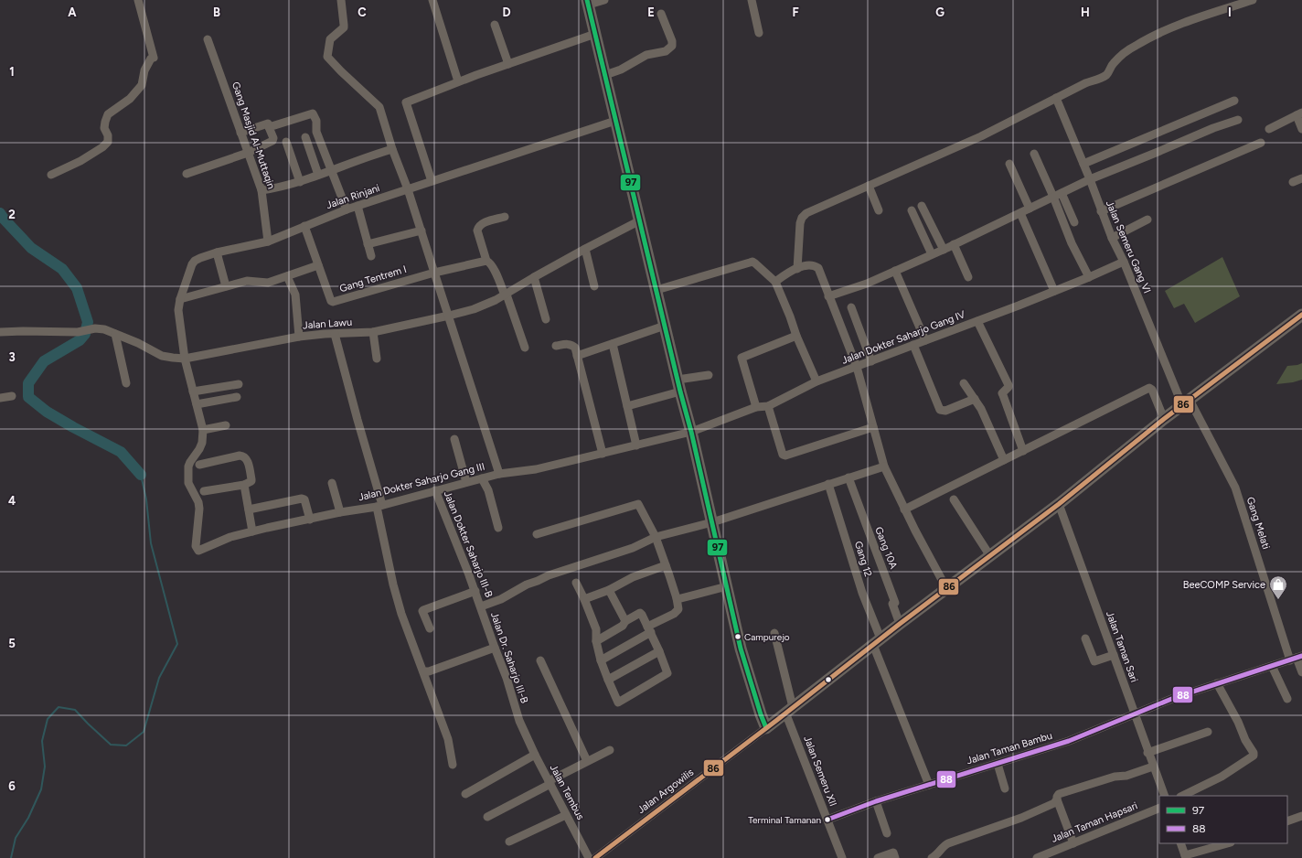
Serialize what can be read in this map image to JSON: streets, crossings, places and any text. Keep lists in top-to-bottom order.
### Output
{
  "streets": {
    "street": [
      "Gang Masjid Al-Muttaqin",
      "Jalan Rinjani",
      "Jalan Semeru Gang VI",
      "Gang Tentrem I",
      "Jalan Lawu",
      "Jalan Dokter Saharjo Gang IV",
      "Jalan Dokter Saharjo Gang III",
      "Gang Melati",
      "Jalan Dokter Saharjo III-B",
      "Gang 10A",
      "Gang 12",
      "Jalan Taman Sari",
      "Jalan Dr. Saharjo III-B",
      "Jalan Taman Bambu",
      "Jalan Semeru XII",
      "Jalan Argowilis",
      "Jalan Tembus",
      "Jalan Taman Hapsari"
    ]
  },
  "crossings": [
    ["Gang Masjid Al-Muttaqin", "Jalan Rinjani"],
    ["Jalan Rinjani", "Gang Tentrem I"],
    ["Jalan Rinjani", "Jalan Lawu"],
    ["Jalan Rinjani", "Jalan Dokter Saharjo Gang III"],
    ["Jalan Semeru Gang VI", "Jalan Dokter Saharjo Gang IV"],
    ["Jalan Semeru Gang VI", "Gang Melati"],
    ["Jalan Dokter Saharjo Gang IV", "Jalan Dokter Saharjo Gang III"],
    ["Jalan Dokter Saharjo Gang III", "Jalan Dokter Saharjo III-B"],
    ["Gang Melati", "Jalan Taman Bambu"],
    ["Jalan Dokter Saharjo III-B", "Jalan Dr. Saharjo III-B"],
    ["Gang 12", "Jalan Taman Bambu"],
    ["Jalan Taman Sari", "Jalan Taman Bambu"],
    ["Jalan Dr. Saharjo III-B", "Jalan Tembus"],
    ["Jalan Taman Bambu", "Jalan Semeru XII"]
  ],
  "places": {
    "shop": ["BeeCOMP Service"],
    "other": ["Campurejo", "Terminal Tamanan"]
  },
  "lines": ["transit line 97", "transit line 86", "transit line 88"],
  "legend": ["97", "88"],
  "grid": {
    "columns": [
      "A",
      "B",
      "C",
      "D",
      "E",
      "F",
      "G",
      "H",
      "I"
    ],
    "rows": [
      "1",
      "2",
      "3",
      "4",
      "5",
      "6"
    ]
  }
}
